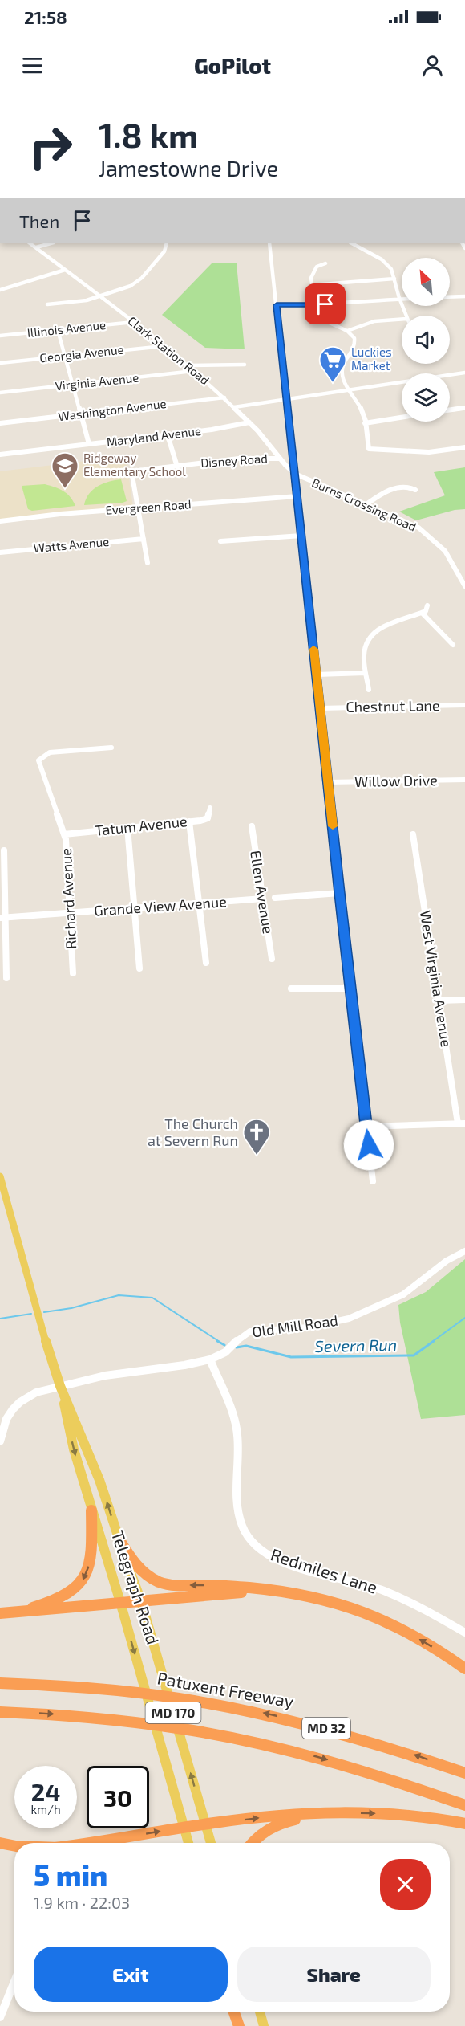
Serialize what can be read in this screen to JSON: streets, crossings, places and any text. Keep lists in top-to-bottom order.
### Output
{
  "streets": {
    "highway": ["Patuxent Freeway", "MD 32"],
    "main road": ["Telegraph Road", "MD 170"],
    "street": [
      "Illinois Avenue",
      "Clark Station Road",
      "Georgia Avenue",
      "Virginia Avenue",
      "Washington Avenue",
      "Maryland Avenue",
      "Disney Road",
      "Burns Crossing Road",
      "Evergreen Road",
      "Watts Avenue",
      "Chestnut Lane",
      "Willow Drive",
      "Tatum Avenue",
      "Ellen Avenue",
      "Richard Avenue",
      "Grande View Avenue",
      "West Virginia Avenue",
      "Old Mill Road",
      "Redmiles Lane"
    ]
  },
  "crossings": [
    ["Illinois Avenue", "Clark Station Road"],
    ["Clark Station Road", "Georgia Avenue"],
    ["Clark Station Road", "Virginia Avenue"],
    ["Clark Station Road", "Washington Avenue"],
    ["Clark Station Road", "Maryland Avenue"],
    ["Clark Station Road", "Disney Road"],
    ["Clark Station Road", "Burns Crossing Road"],
    ["Disney Road", "Evergreen Road"],
    ["Tatum Avenue", "Richard Avenue"],
    ["Ellen Avenue", "Grande View Avenue"],
    ["Richard Avenue", "Grande View Avenue"],
    ["Old Mill Road", "Redmiles Lane"],
    ["Old Mill Road", "Telegraph Road"]
  ],
  "water": ["Severn Run"],
  "places": {
    "supermarket": ["Luckies Market"],
    "school or university": ["Ridgeway Elementary School"],
    "church": ["The Church at Severn Run"]
  },
  "north": "top left",
  "page": {
    "status": "21:58",
    "header": "GoPilot",
    "turn": ["1.8 km", "Jamestowne Drive"],
    "then": "Then",
    "speed": "24 km/h",
    "limit": "30",
    "heading": ["5 min", "1.9 km · 22:03"],
    "buttons": ["Exit", "Share"]
  }
}
